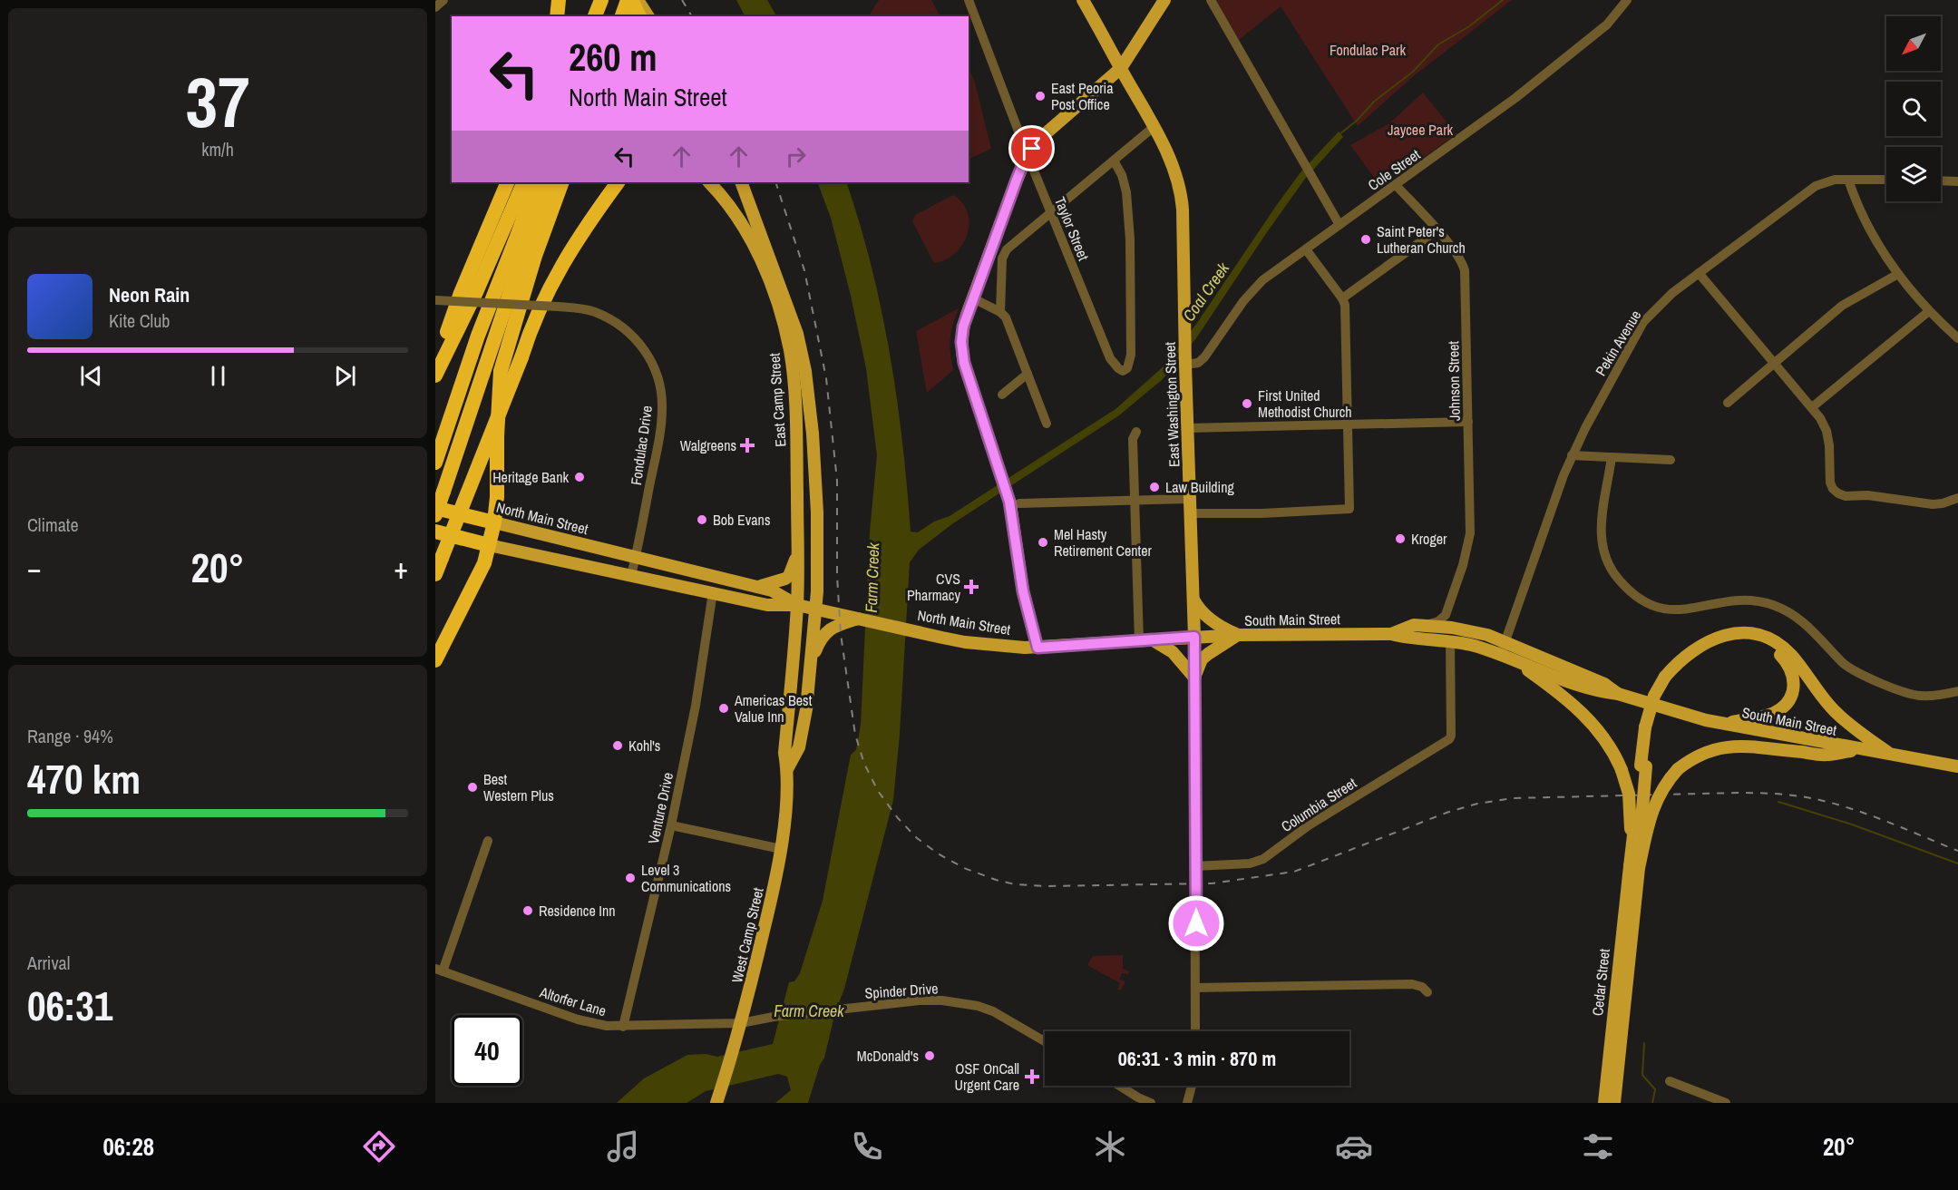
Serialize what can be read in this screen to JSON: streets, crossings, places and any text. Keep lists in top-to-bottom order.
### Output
{
  "streets": {
    "highway": ["North Main Street"],
    "main road": [
      "East Camp Street",
      "East Washington Street",
      "South Main Street",
      "West Camp Street",
      "Cedar Street"
    ],
    "street": [
      "Cole Street",
      "Taylor Street",
      "Pekin Avenue",
      "Johnson Street",
      "Fondulac Drive",
      "Columbia Street",
      "Venture Drive",
      "Spinder Drive",
      "Altorfer Lane"
    ]
  },
  "crossings": [
    ["Cole Street", "Johnson Street"],
    ["Cole Street", "East Washington Street"],
    ["Pekin Avenue", "South Main Street"],
    ["Johnson Street", "South Main Street"],
    ["East Camp Street", "North Main Street"],
    ["East Camp Street", "West Camp Street"],
    ["East Washington Street", "North Main Street"],
    ["East Washington Street", "South Main Street"],
    ["Fondulac Drive", "North Main Street"],
    ["North Main Street", "South Main Street"],
    ["North Main Street", "Venture Drive"],
    ["North Main Street", "West Camp Street"],
    ["South Main Street", "Columbia Street"],
    ["Venture Drive", "Altorfer Lane"],
    ["West Camp Street", "Spinder Drive"],
    ["West Camp Street", "Altorfer Lane"],
    ["Spinder Drive", "Altorfer Lane"]
  ],
  "water": ["Coal Creek", "Farm Creek"],
  "parks": ["Fondulac Park", "Jaycee Park"],
  "places": {
    "other": [
      "East Peoria Post Office",
      "Saint Peter's Lutheran Church",
      "First United Methodist Church",
      "Heritage Bank",
      "Law Building",
      "Bob Evans",
      "Kroger",
      "Mel Hasty Retirement Center",
      "Americas Best Value Inn",
      "Kohl's",
      "Best Western Plus",
      "Level 3 Communications",
      "Residence Inn",
      "McDonald's"
    ],
    "health": ["Walgreens", "CVS Pharmacy", "OSF OnCall Urgent Care"]
  },
  "north": "bottom left",
  "page": {
    "tile": [
      ["37", "km/h"],
      "Climate",
      ["Range · 94%", "470 km"],
      ["Arrival", "06:31"]
    ],
    "turn": ["260 m", "North Main Street"],
    "song": ["Neon Rain", "Kite Club"],
    "heat": ["−", "20°", "+"],
    "limit": "40",
    "trip": "06:31 · 3 min · 870 m",
    "tabs": ["06:28", "20°"]
  }
}
